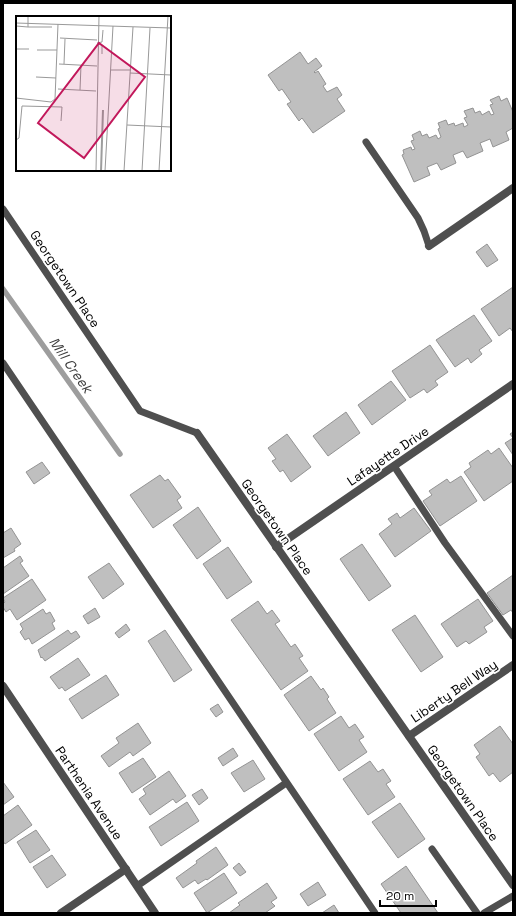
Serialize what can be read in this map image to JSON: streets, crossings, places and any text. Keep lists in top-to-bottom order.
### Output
{
  "streets": {
    "street": [
      "Georgetown Place",
      "Lafayette Drive",
      "Liberty Bell Way",
      "Parthenia Avenue"
    ]
  },
  "crossings": [
    ["Georgetown Place", "Lafayette Drive"],
    ["Georgetown Place", "Liberty Bell Way"]
  ],
  "water": ["Mill Creek"],
  "scale_bar": "20 m"
}
